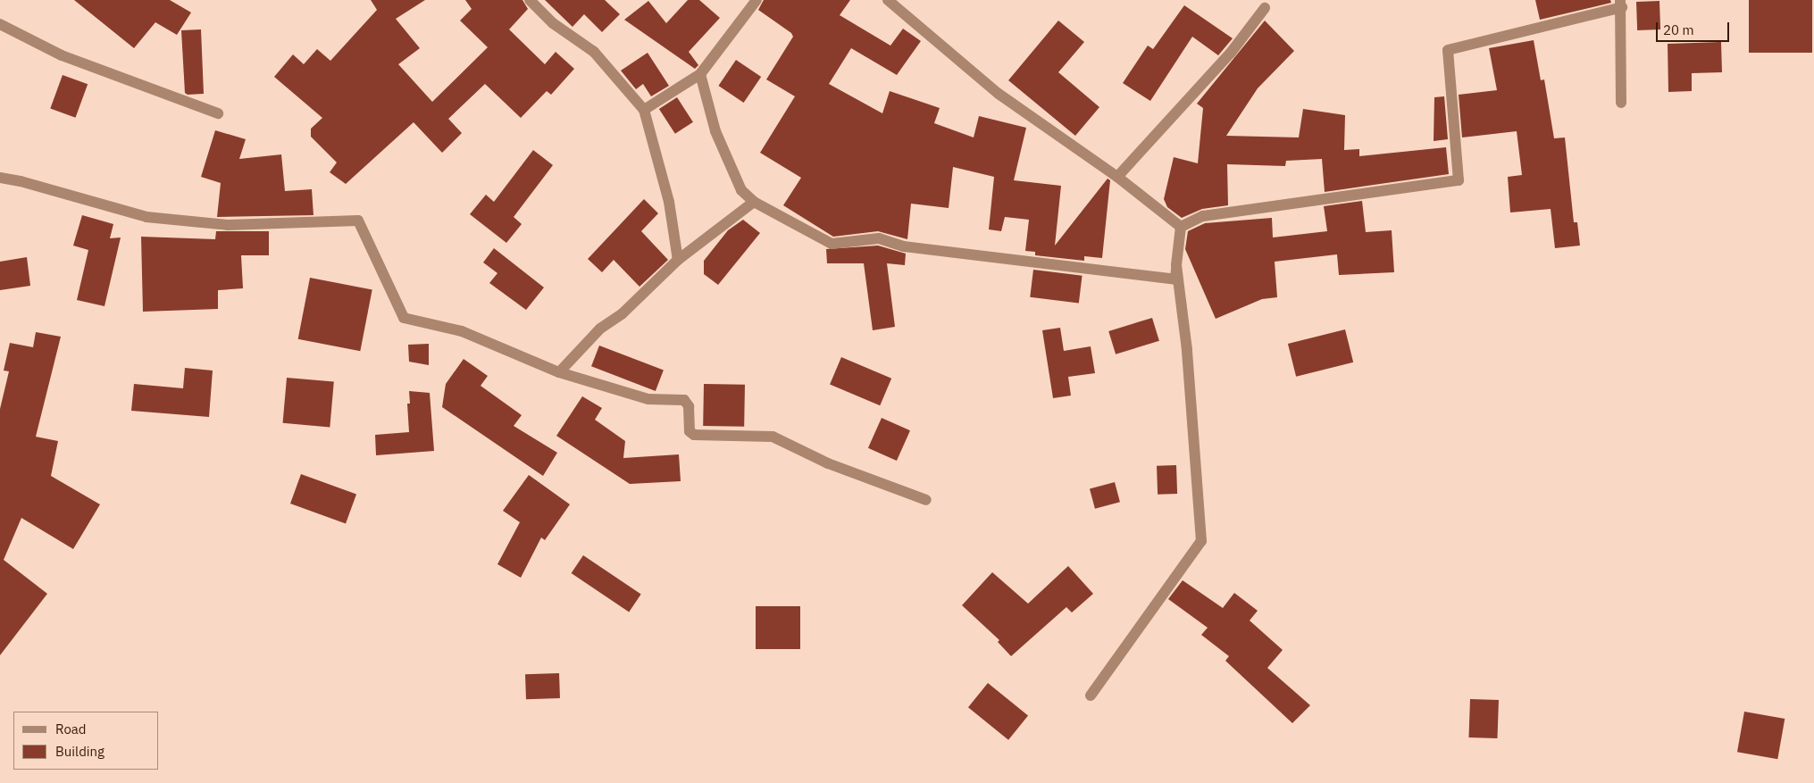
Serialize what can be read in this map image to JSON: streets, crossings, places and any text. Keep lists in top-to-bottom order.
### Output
{
  "legend": ["Road", "Building"],
  "scale_bar": "20 m"
}
